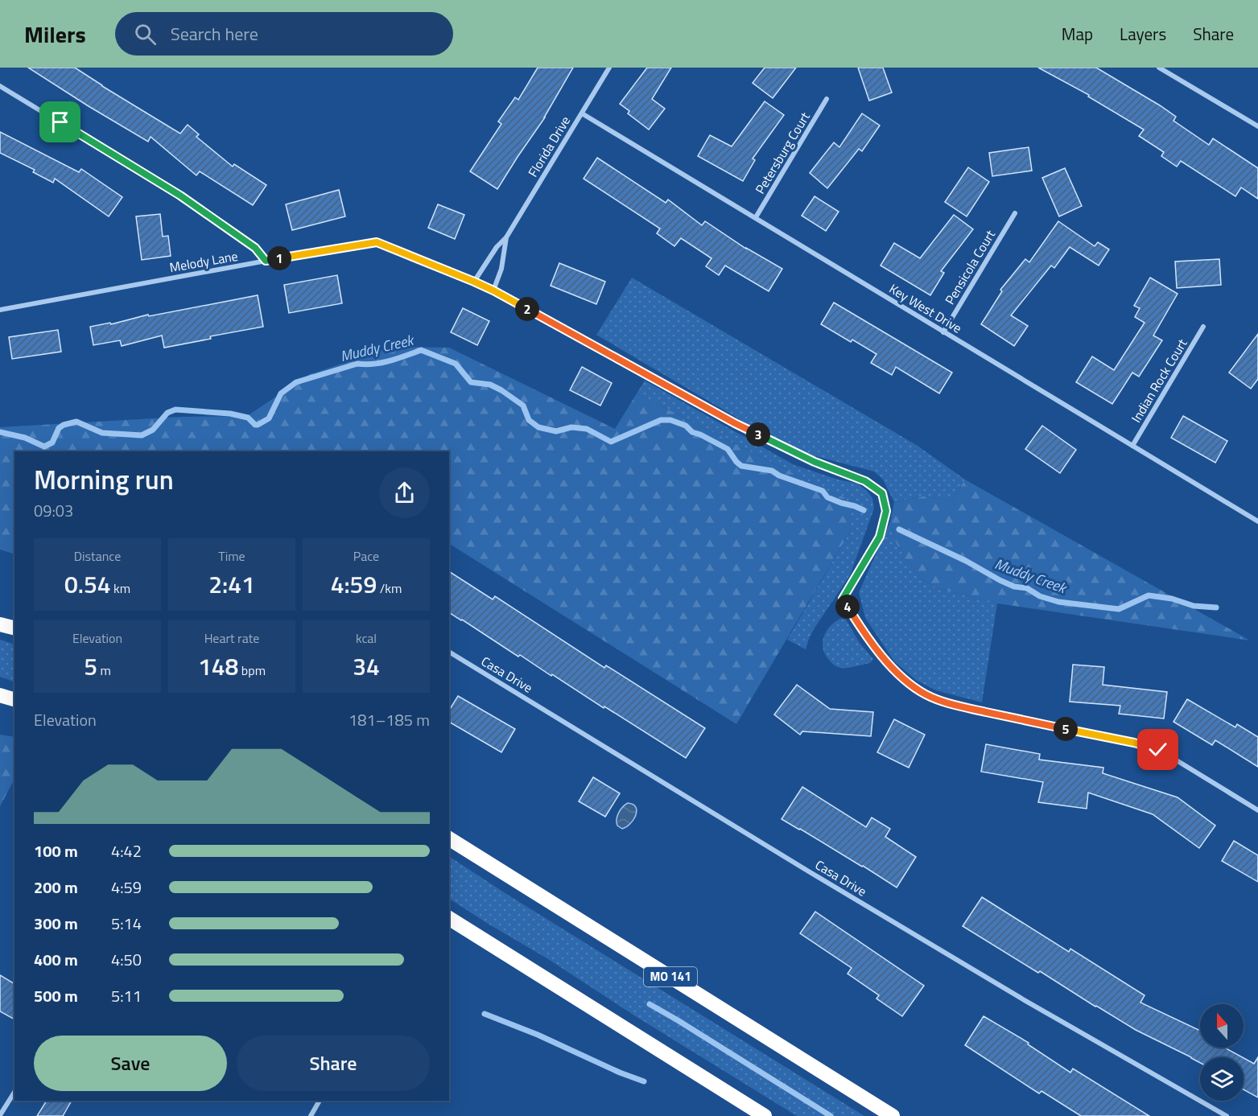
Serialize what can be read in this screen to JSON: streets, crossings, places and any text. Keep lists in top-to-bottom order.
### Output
{
  "streets": {
    "highway": ["MO 141"],
    "street": [
      "Florida Drive",
      "Petersburg Court",
      "Melody Lane",
      "Pensicola Court",
      "Key West Drive",
      "Indian Rock Court",
      "Casa Drive"
    ]
  },
  "crossings": [
    ["Florida Drive", "Melody Lane"],
    ["Florida Drive", "Key West Drive"],
    ["Petersburg Court", "Key West Drive"],
    ["Pensicola Court", "Key West Drive"],
    ["Key West Drive", "Indian Rock Court"]
  ],
  "water": ["Muddy Creek"],
  "north": "top",
  "page": {
    "header": "Milers",
    "search": "Search here",
    "nav": ["Map", "Layers", "Share"],
    "pins": [
      "1",
      "2",
      "3",
      "4",
      "5"
    ],
    "heading": ["Morning run", "09:03"],
    "stats": [
      ["Distance", "0.54 km"],
      ["Time", "2:41"],
      ["Pace", "4:59 /km"],
      ["Elevation", "5 m"],
      ["Heart rate", "148 bpm"],
      ["kcal", "34"]
    ],
    "chart": ["Elevation", "181–185 m"],
    "list": [
      {
        "name": "100 m",
        "note": "4:42"
      },
      {
        "name": "200 m",
        "note": "4:59"
      },
      {
        "name": "300 m",
        "note": "5:14"
      },
      {
        "name": "400 m",
        "note": "4:50"
      },
      {
        "name": "500 m",
        "note": "5:11"
      }
    ],
    "buttons": ["Save", "Share"]
  }
}
